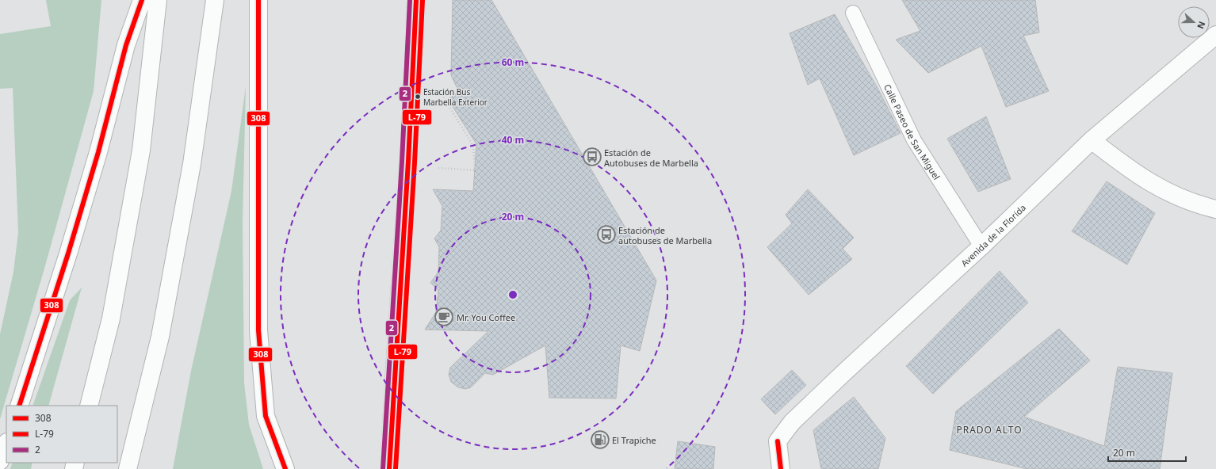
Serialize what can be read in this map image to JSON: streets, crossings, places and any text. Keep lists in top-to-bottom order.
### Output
{
  "streets": {
    "main road": ["Avenida de la Florida"],
    "lane": ["Calle Paseo de San Miguel"]
  },
  "crossings": [
    ["Calle Paseo de San Miguel", "Avenida de la Florida"]
  ],
  "districts": ["PRADO ALTO"],
  "places": {
    "other": ["Estación Bus Marbella Exterior"],
    "bus stop": ["Estación de Autobuses de Marbella", "Estación de autobuses de Marbella"],
    "cafe": ["Mr. You Coffee"],
    "fuel station": ["El Trapiche"]
  },
  "lines": ["transit line 308", "transit line L-79", "transit line 2"],
  "legend": ["308", "L-79", "2"],
  "scale_bar": "20 m",
  "north": "right",
  "rings": ["60 m", "40 m", "20 m"]
}
